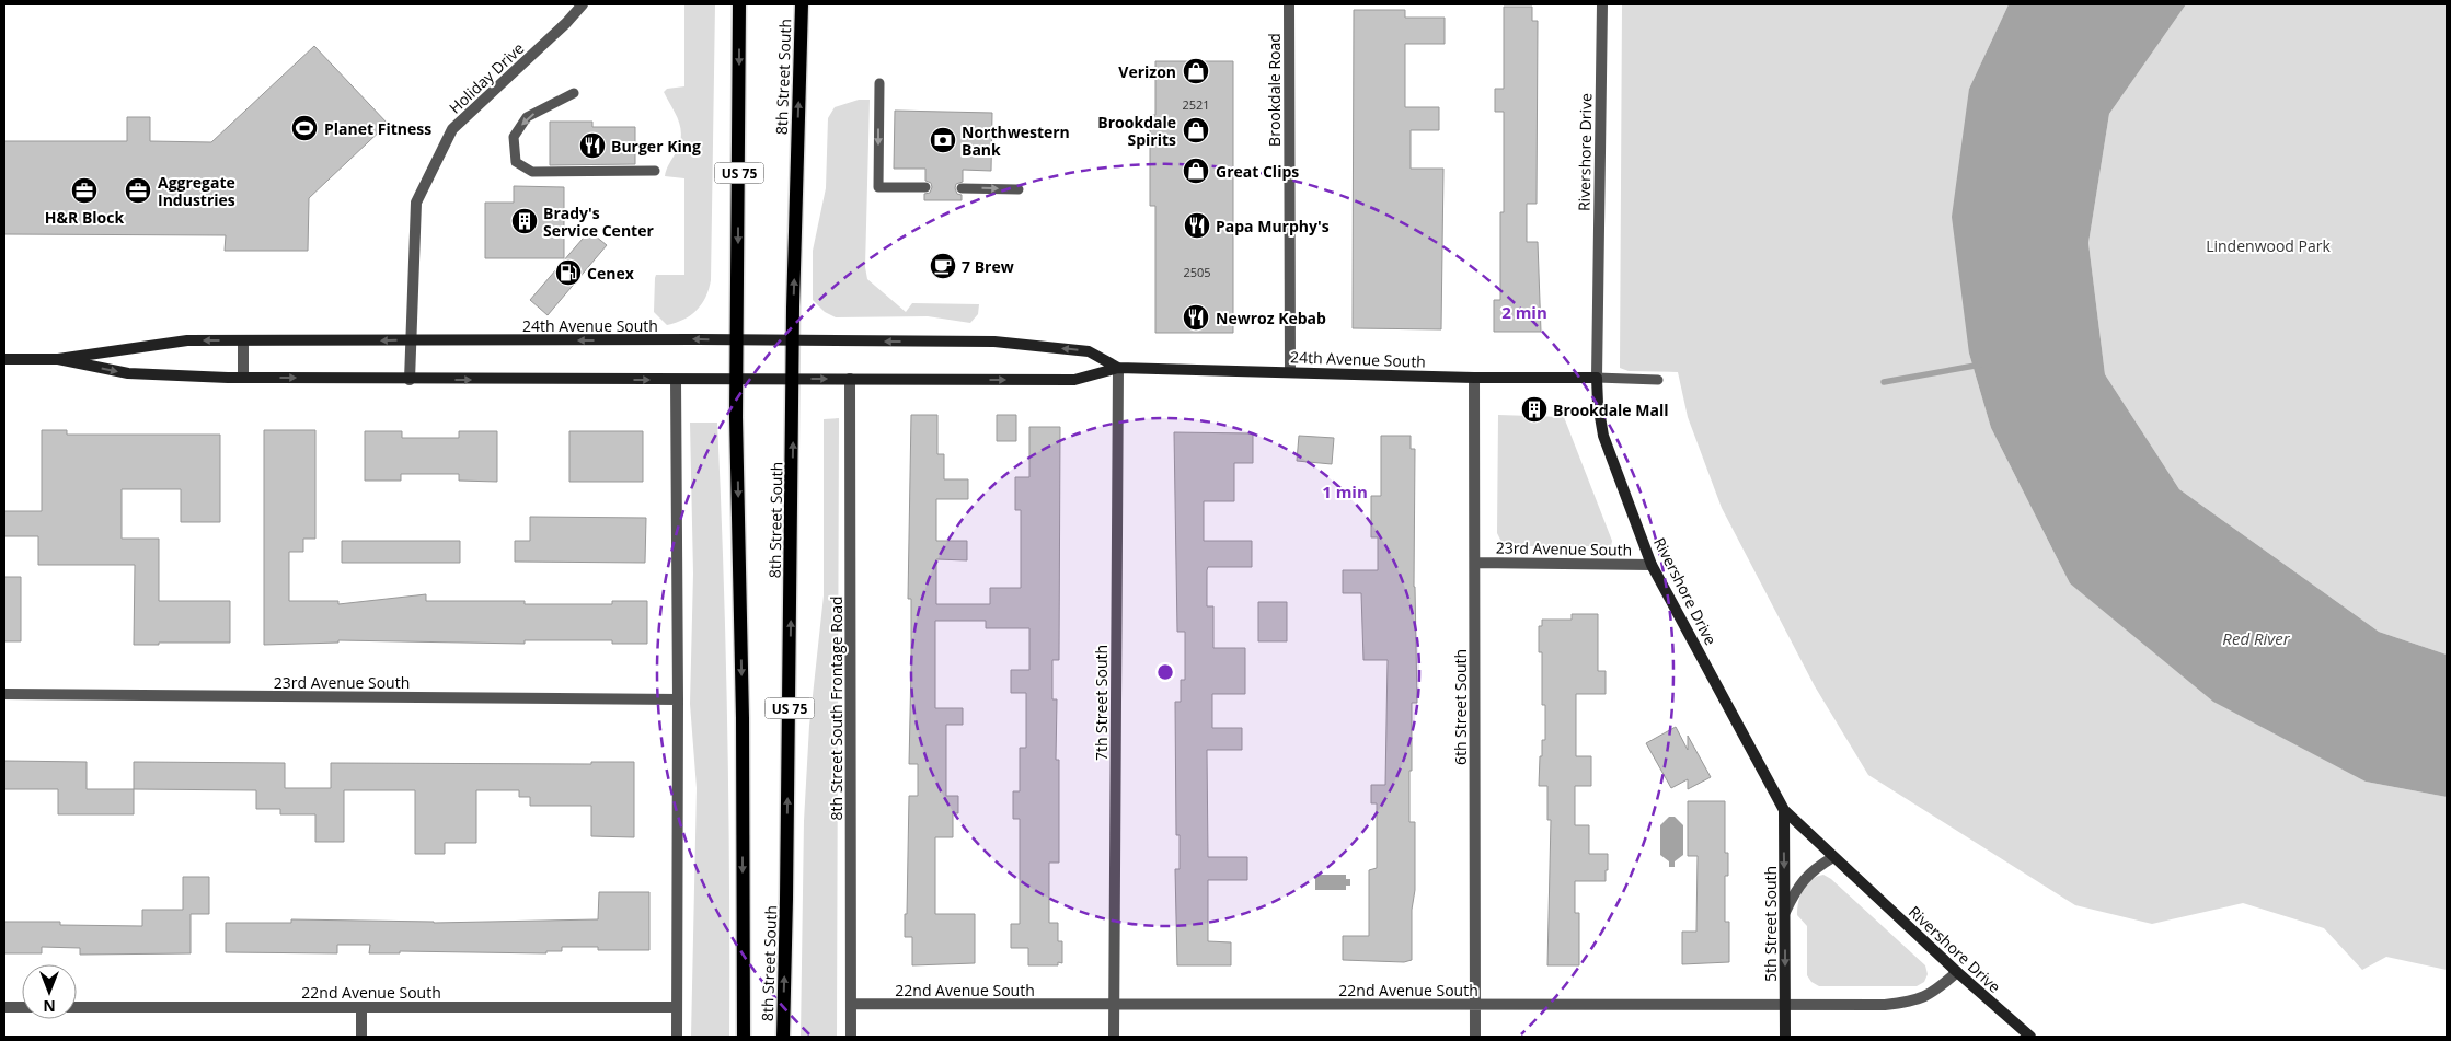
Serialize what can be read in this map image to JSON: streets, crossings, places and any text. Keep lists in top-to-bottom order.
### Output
{
  "streets": {
    "main road": ["8th Street South", "US 75"],
    "street": [
      "Holiday Drive",
      "Brookdale Road",
      "Rivershore Drive",
      "24th Avenue South",
      "23rd Avenue South",
      "7th Street South",
      "6th Street South",
      "8th Street South Frontage Road",
      "5th Street South",
      "22nd Avenue South"
    ]
  },
  "crossings": [
    ["8th Street South", "24th Avenue South"],
    ["Holiday Drive", "24th Avenue South"],
    ["Brookdale Road", "24th Avenue South"],
    ["Rivershore Drive", "24th Avenue South"],
    ["Rivershore Drive", "23rd Avenue South"],
    ["Rivershore Drive", "5th Street South"],
    ["Rivershore Drive", "22nd Avenue South"],
    ["24th Avenue South", "7th Street South"],
    ["24th Avenue South", "6th Street South"],
    ["24th Avenue South", "8th Street South Frontage Road"],
    ["23rd Avenue South", "6th Street South"],
    ["7th Street South", "22nd Avenue South"],
    ["6th Street South", "22nd Avenue South"],
    ["8th Street South Frontage Road", "22nd Avenue South"],
    ["5th Street South", "22nd Avenue South"]
  ],
  "one_way": ["5th Street South"],
  "water": ["Red River"],
  "parks": ["Lindenwood Park"],
  "places": {
    "shop": ["Verizon", "Brookdale Spirits", "Great Clips"],
    "sports": ["Planet Fitness"],
    "bank": ["Northwestern Bank"],
    "restaurant": ["Burger King", "Papa Murphy's", "Newroz Kebab"],
    "office": ["H&R Block", "Aggregate Industries"],
    "building": ["Brady's Service Center", "Brookdale Mall"],
    "cafe": ["7 Brew"],
    "fuel station": ["Cenex"]
  },
  "house_numbers": ["2521", "2505"],
  "north": "bottom",
  "rings": ["2 min", "1 min"]
}
